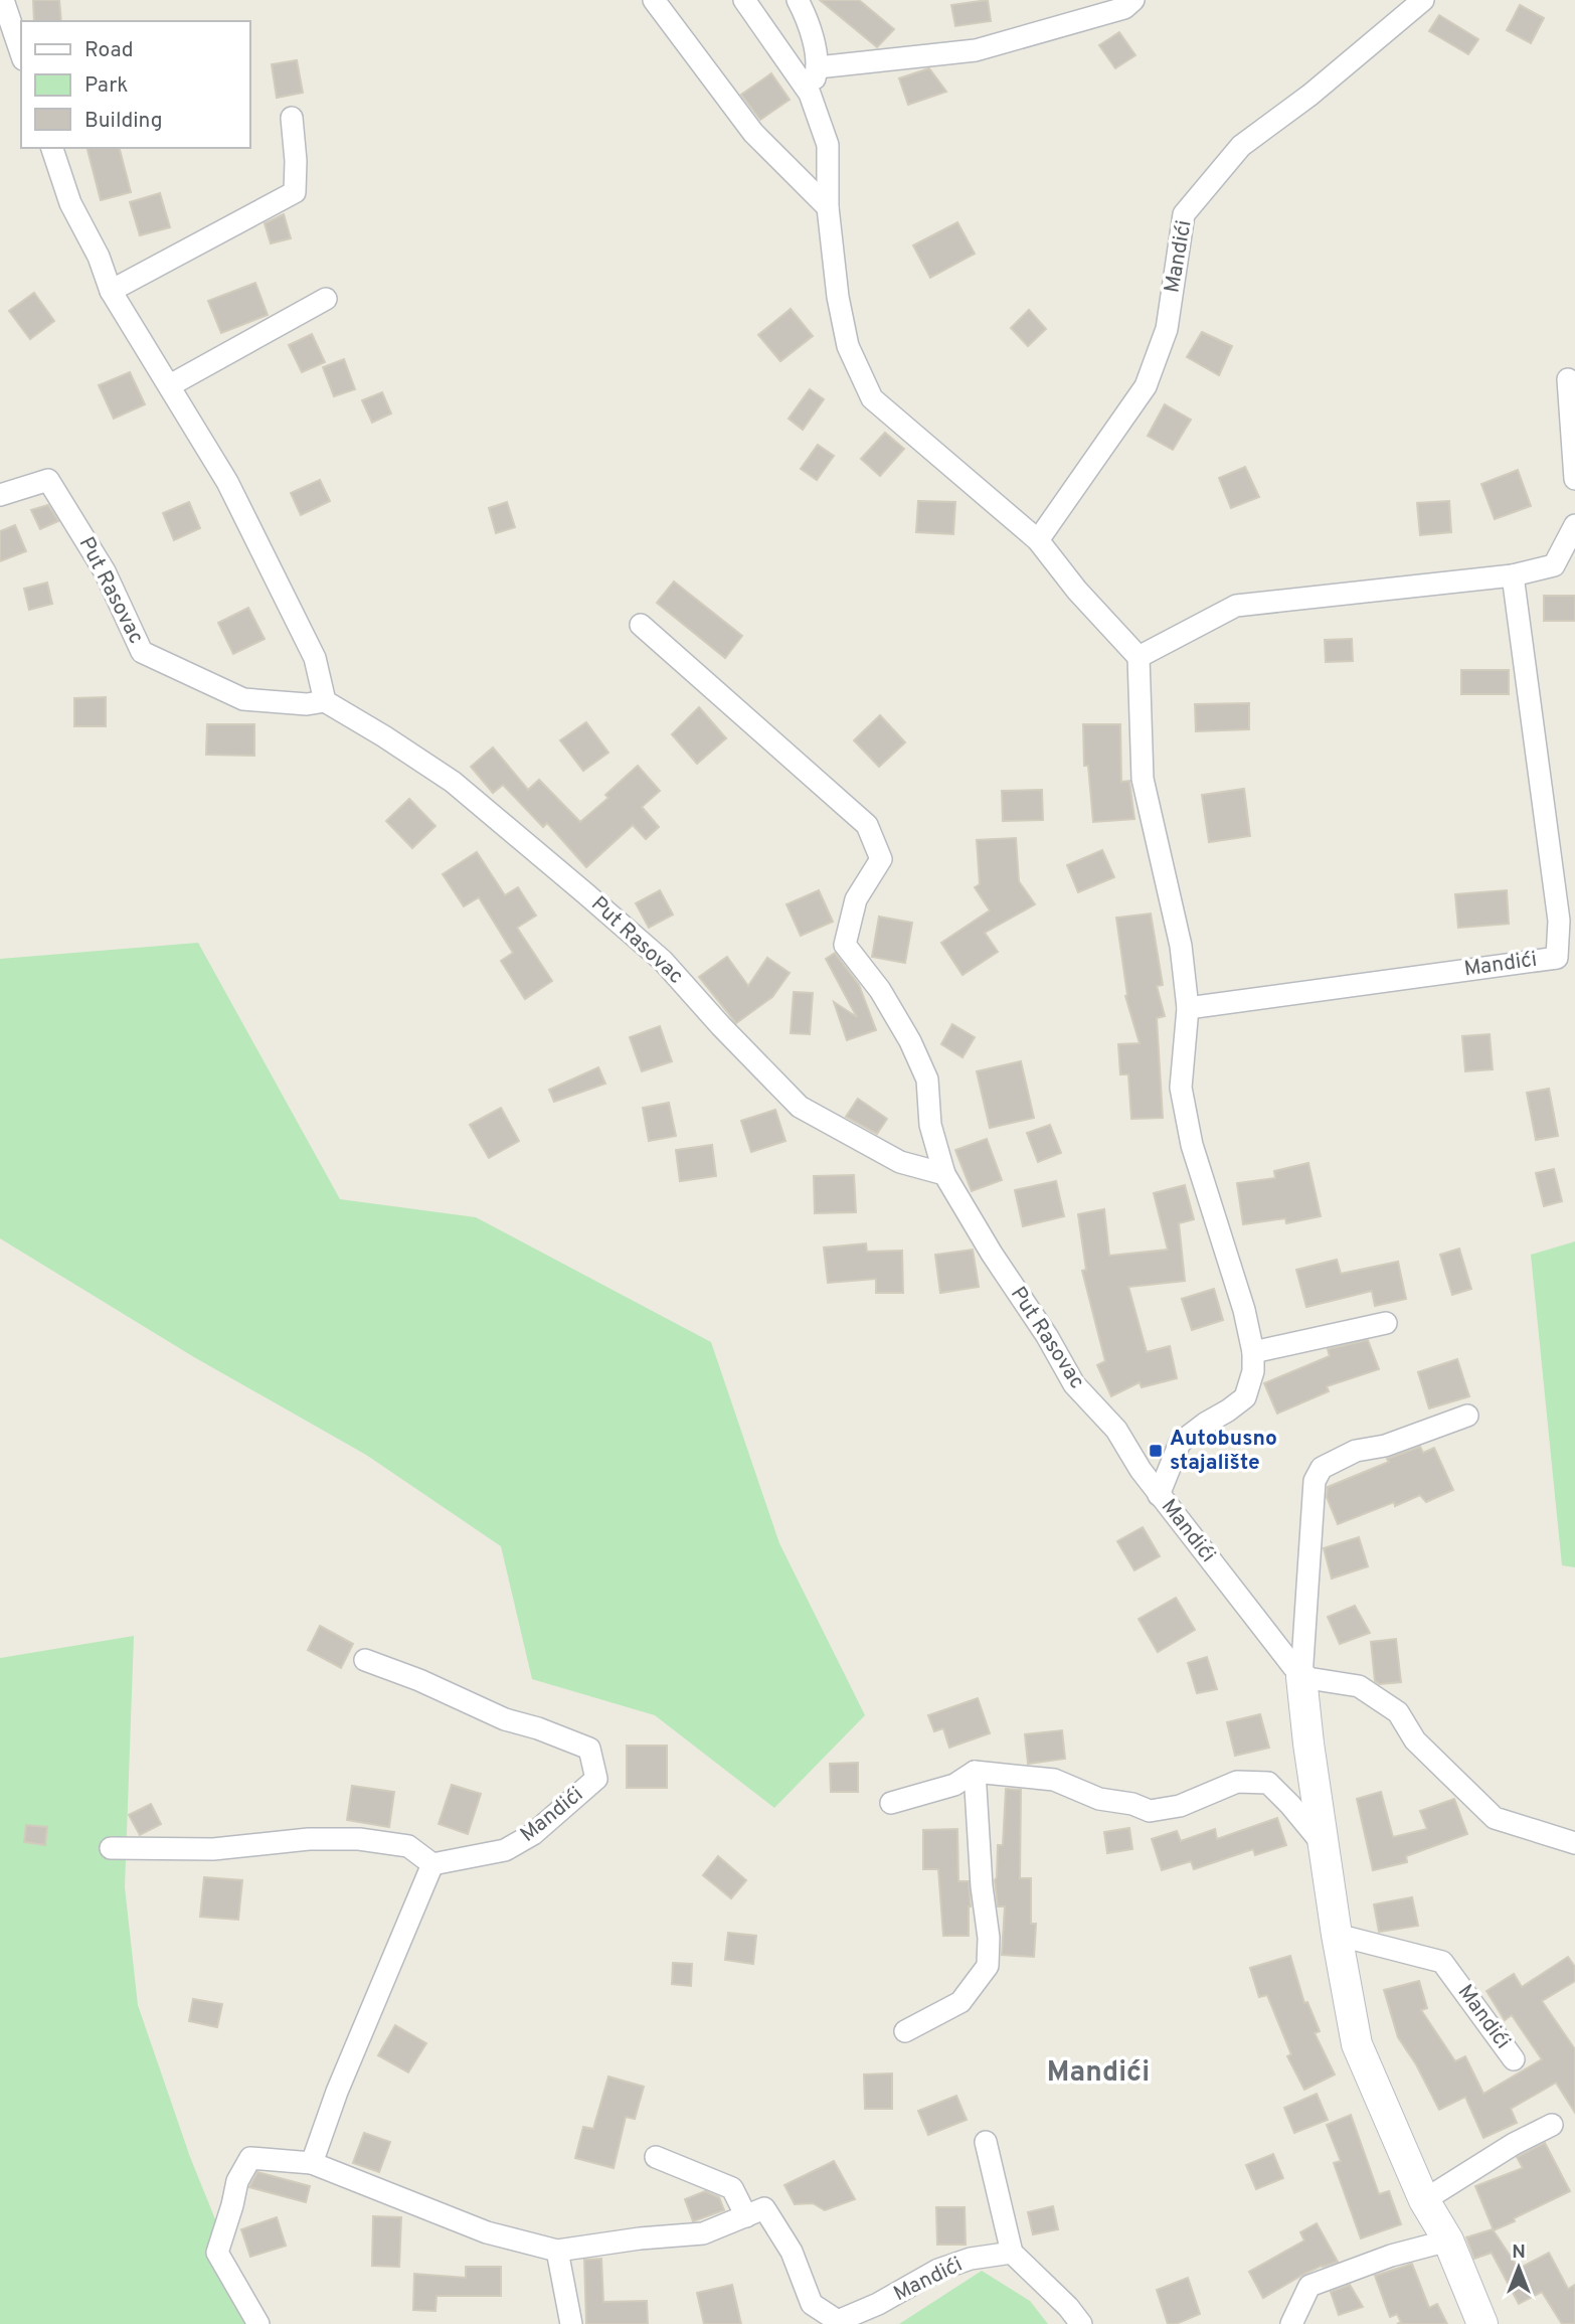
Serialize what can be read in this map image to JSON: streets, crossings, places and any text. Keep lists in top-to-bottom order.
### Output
{
  "streets": {
    "street": ["Mandići", "Put Rasovac"]
  },
  "crossings": [
    ["Mandići", "Put Rasovac"]
  ],
  "districts": ["Mandići"],
  "places": {
    "transit": ["Autobusno stajalište"]
  },
  "legend": ["Road", "Park", "Building"],
  "north": "top"
}
